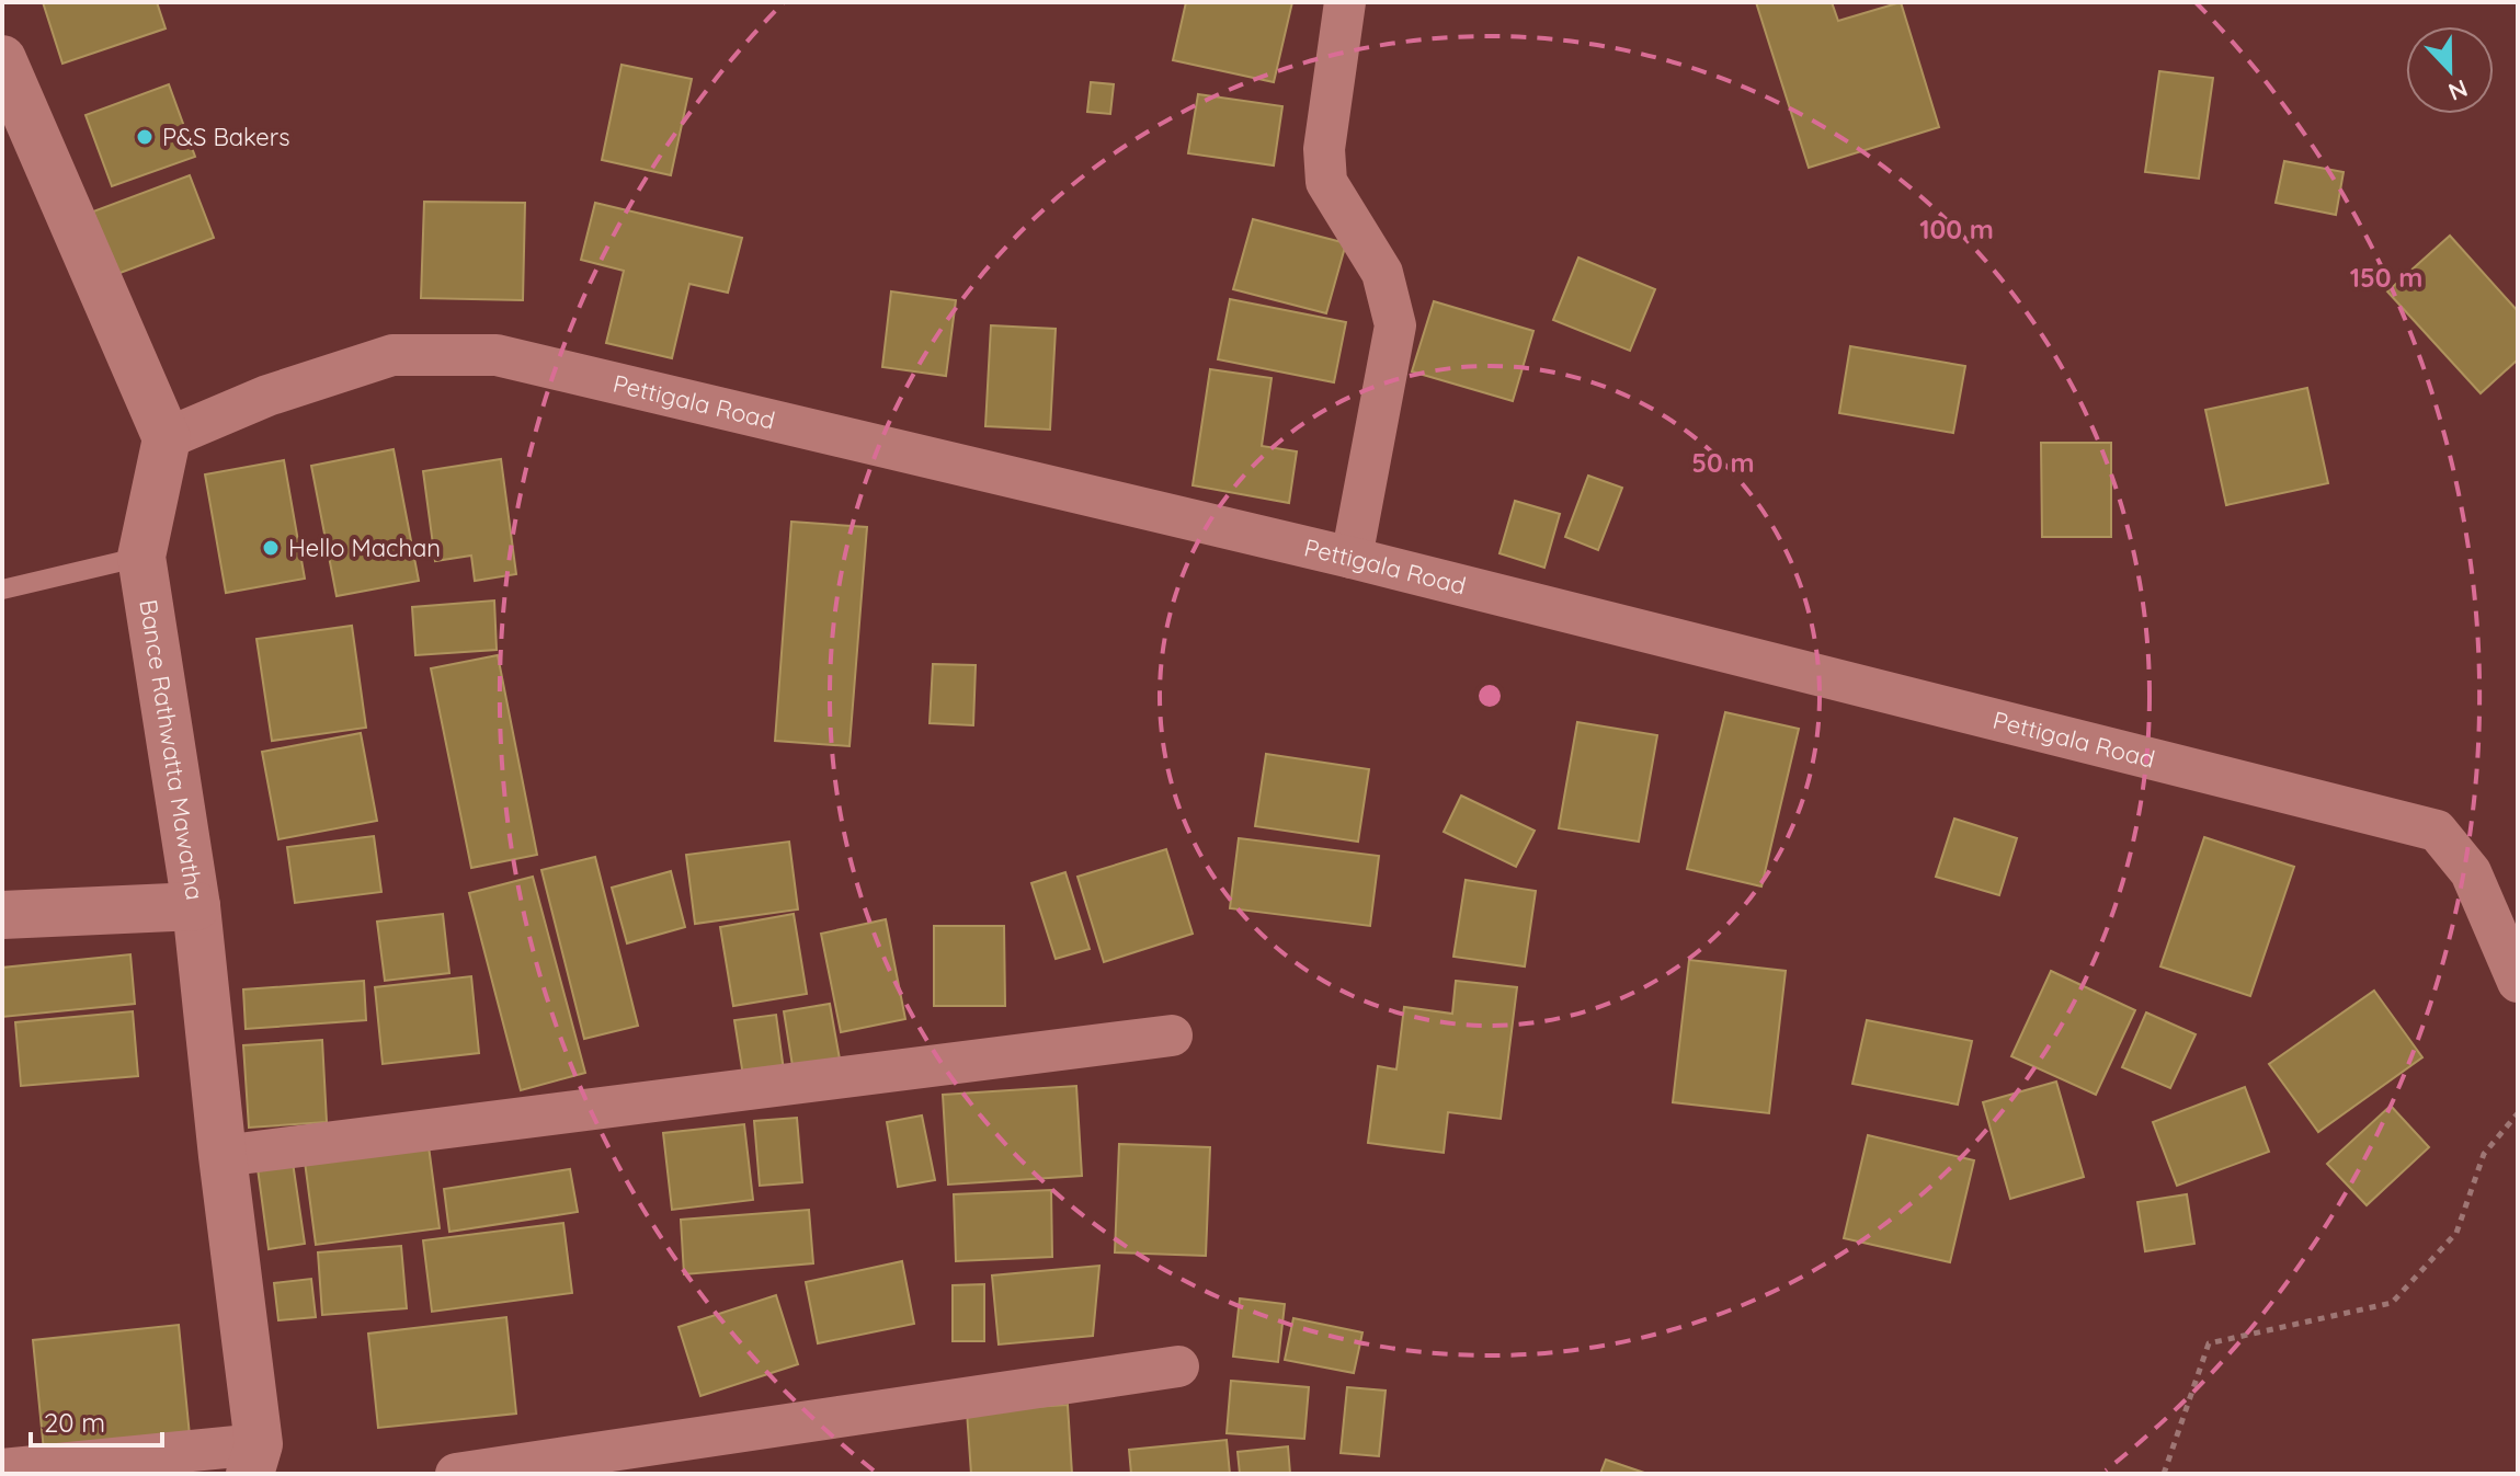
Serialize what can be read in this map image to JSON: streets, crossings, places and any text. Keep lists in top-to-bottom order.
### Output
{
  "streets": {
    "street": ["Pettigala Road", "Bance Rathwatta Mawatha"]
  },
  "crossings": [
    ["Pettigala Road", "Bance Rathwatta Mawatha"]
  ],
  "places": ["P&S Bakers", "Hello Machan"],
  "scale_bar": "20 m",
  "north": "bottom",
  "rings": ["100 m", "150 m", "50 m"]
}
